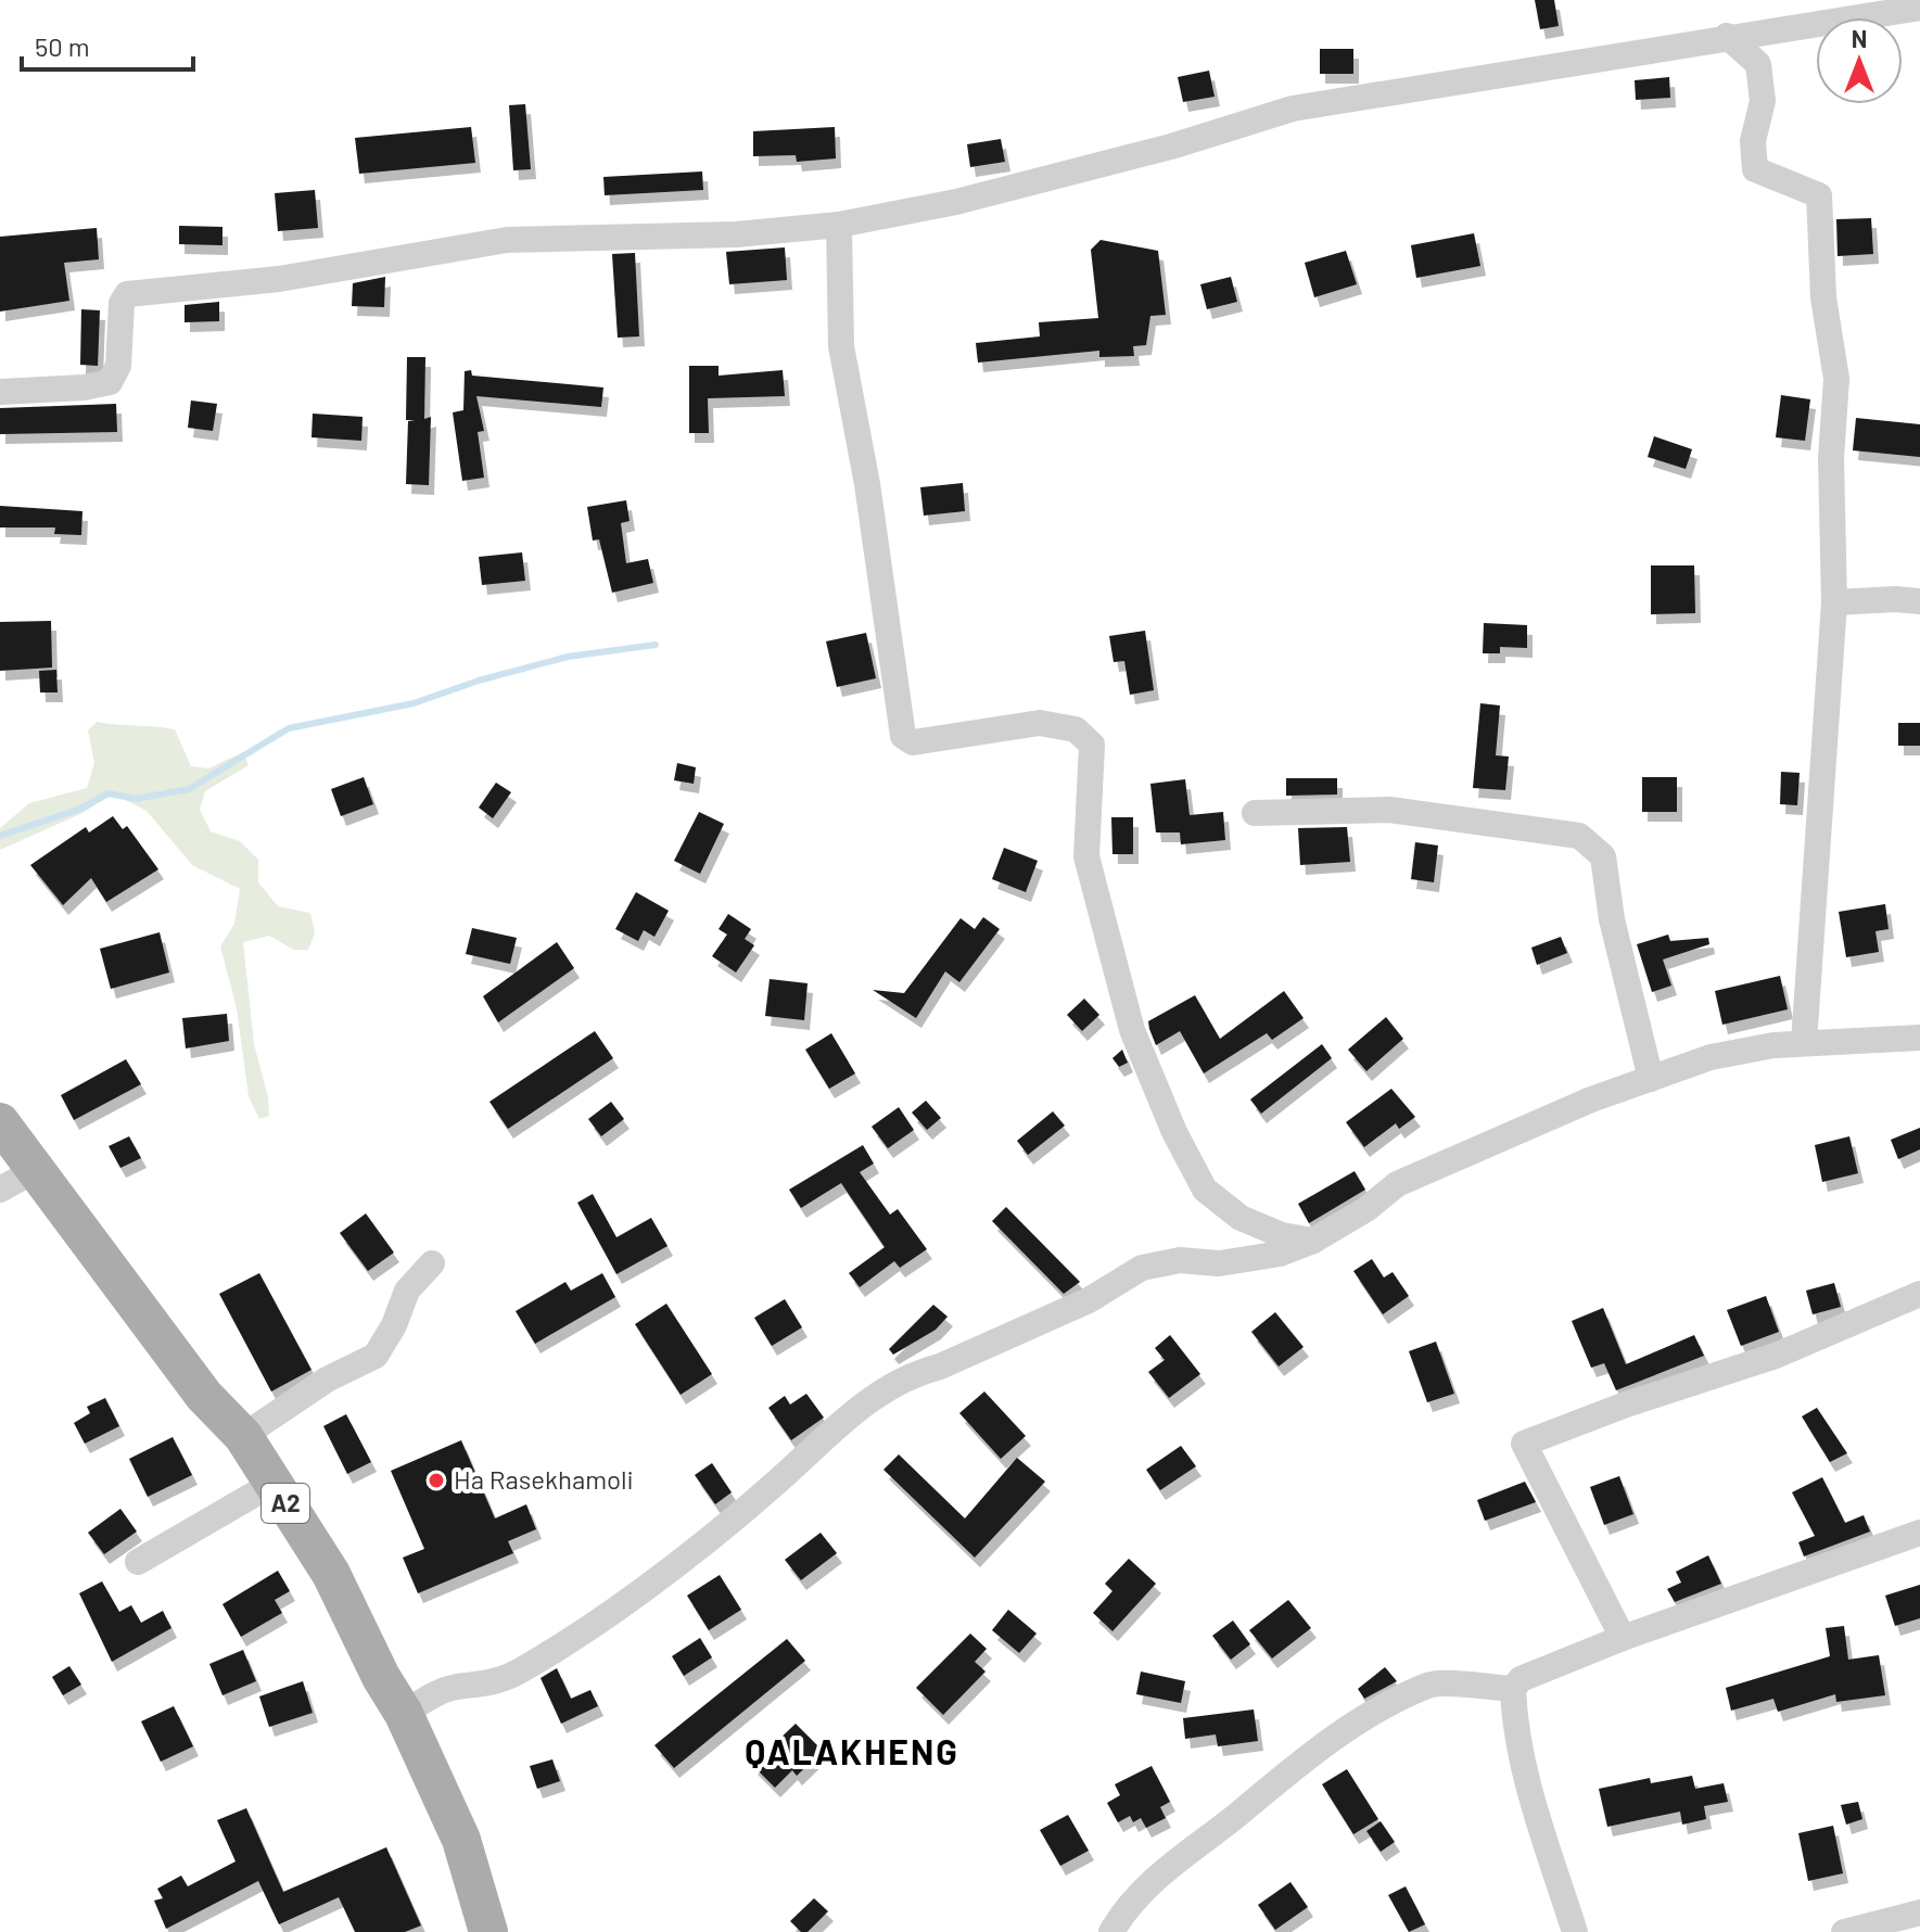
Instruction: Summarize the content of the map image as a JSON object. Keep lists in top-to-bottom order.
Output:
{
  "streets": {
    "main road": ["A2"]
  },
  "districts": ["QALAKHENG"],
  "places": ["Ha Rasekhamoli"],
  "scale_bar": "50 m",
  "north": "top"
}
